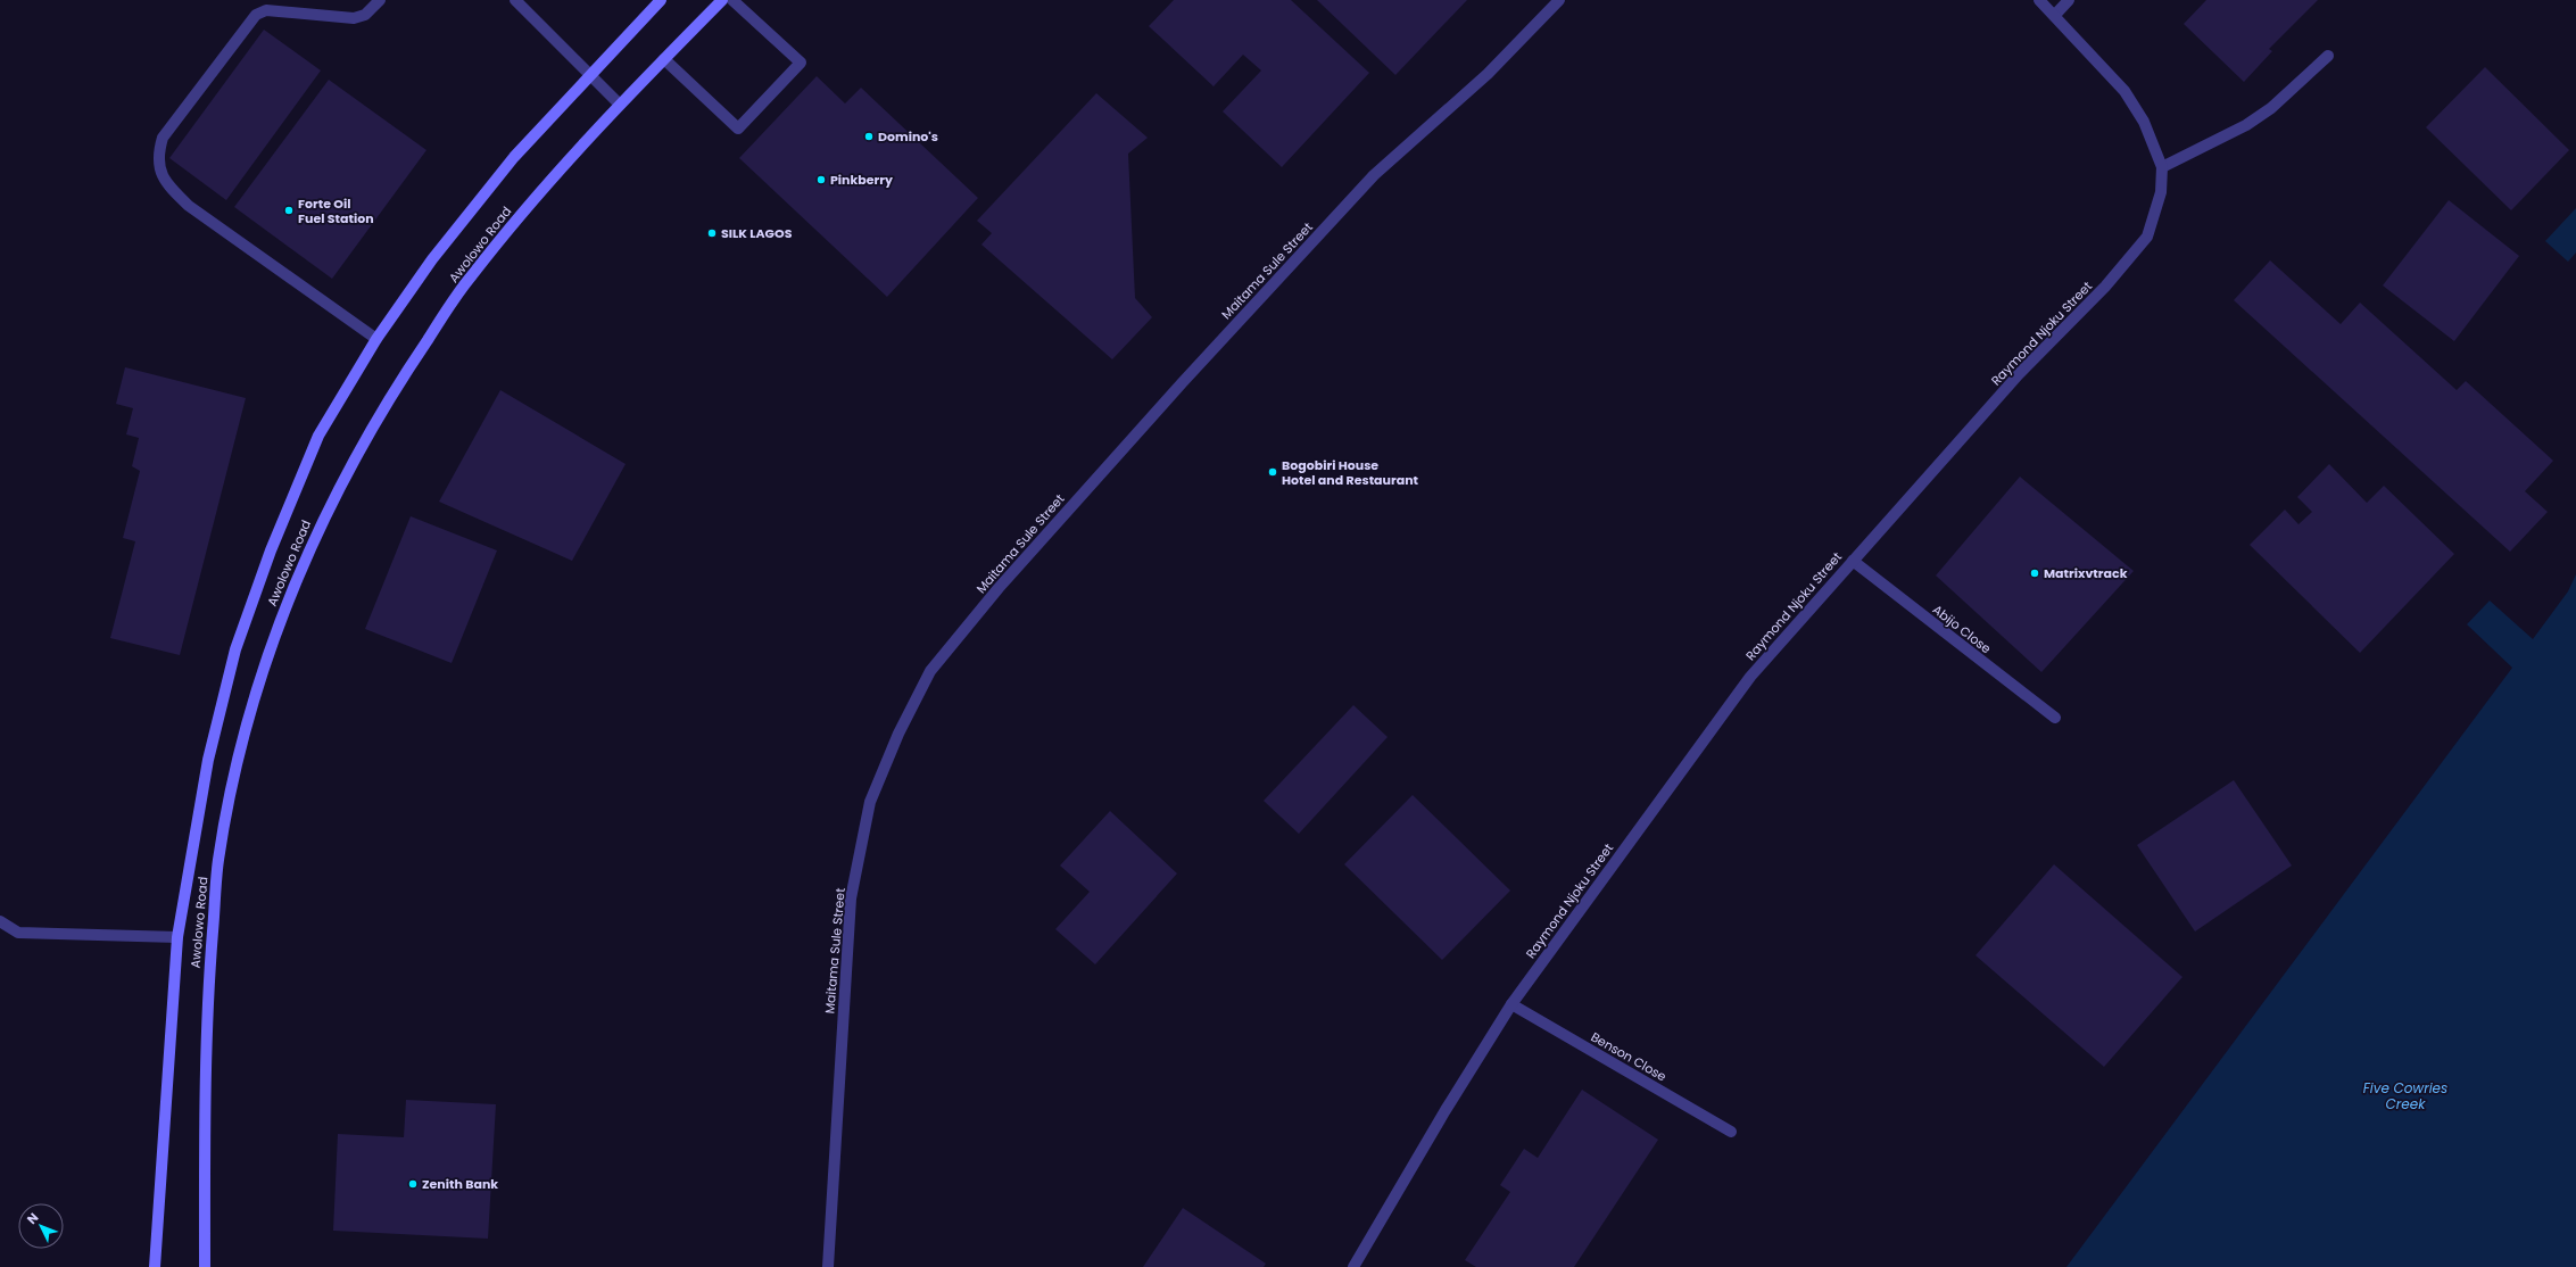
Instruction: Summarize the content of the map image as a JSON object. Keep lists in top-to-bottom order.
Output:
{
  "streets": {
    "main road": ["Awolowo Road"],
    "street": [
      "Maitama Sule Street",
      "Raymond Njoku Street",
      "Abijo Close",
      "Benson Close"
    ]
  },
  "crossings": [
    ["Raymond Njoku Street", "Abijo Close"],
    ["Raymond Njoku Street", "Benson Close"]
  ],
  "water": ["Five Cowries Creek"],
  "places": [
    "Domino's",
    "Pinkberry",
    "Forte Oil Fuel Station",
    "SILK LAGOS",
    "Bogobiri House Hotel and Restaurant",
    "Matrixvtrack",
    "Zenith Bank"
  ],
  "north": "top left"
}
